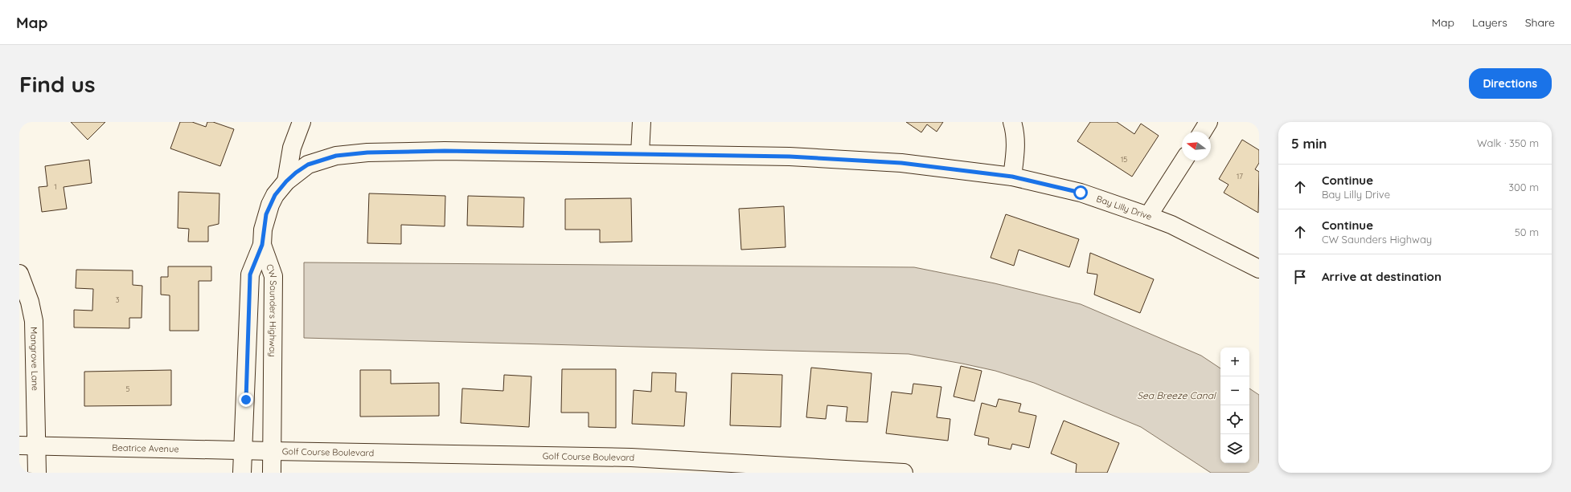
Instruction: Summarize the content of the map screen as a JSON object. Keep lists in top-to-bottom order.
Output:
{
  "streets": {
    "main road": [
      "Bay Lilly Drive",
      "CW Saunders Highway",
      "Mangrove Lane",
      "Beatrice Avenue",
      "Golf Course Boulevard"
    ]
  },
  "crossings": [
    ["Bay Lilly Drive", "CW Saunders Highway"],
    ["CW Saunders Highway", "Beatrice Avenue"],
    ["CW Saunders Highway", "Golf Course Boulevard"],
    ["Mangrove Lane", "Beatrice Avenue"],
    ["Beatrice Avenue", "Golf Course Boulevard"]
  ],
  "water": ["Sea Breeze Canal"],
  "house_numbers": [
    "15",
    "17",
    "1",
    "3",
    "5"
  ],
  "north": "left",
  "page": {
    "header": "Map",
    "nav": ["Map", "Layers", "Share"],
    "buttons": "Directions",
    "title": "Find us",
    "heading": ["5 min", "Walk · 350 m"],
    "list": [
      ["Continue", "Bay Lilly Drive", "300 m"],
      ["Continue", "CW Saunders Highway", "50 m"],
      "Arrive at destination"
    ],
    "map_buttons": ["+", "−"]
  }
}
